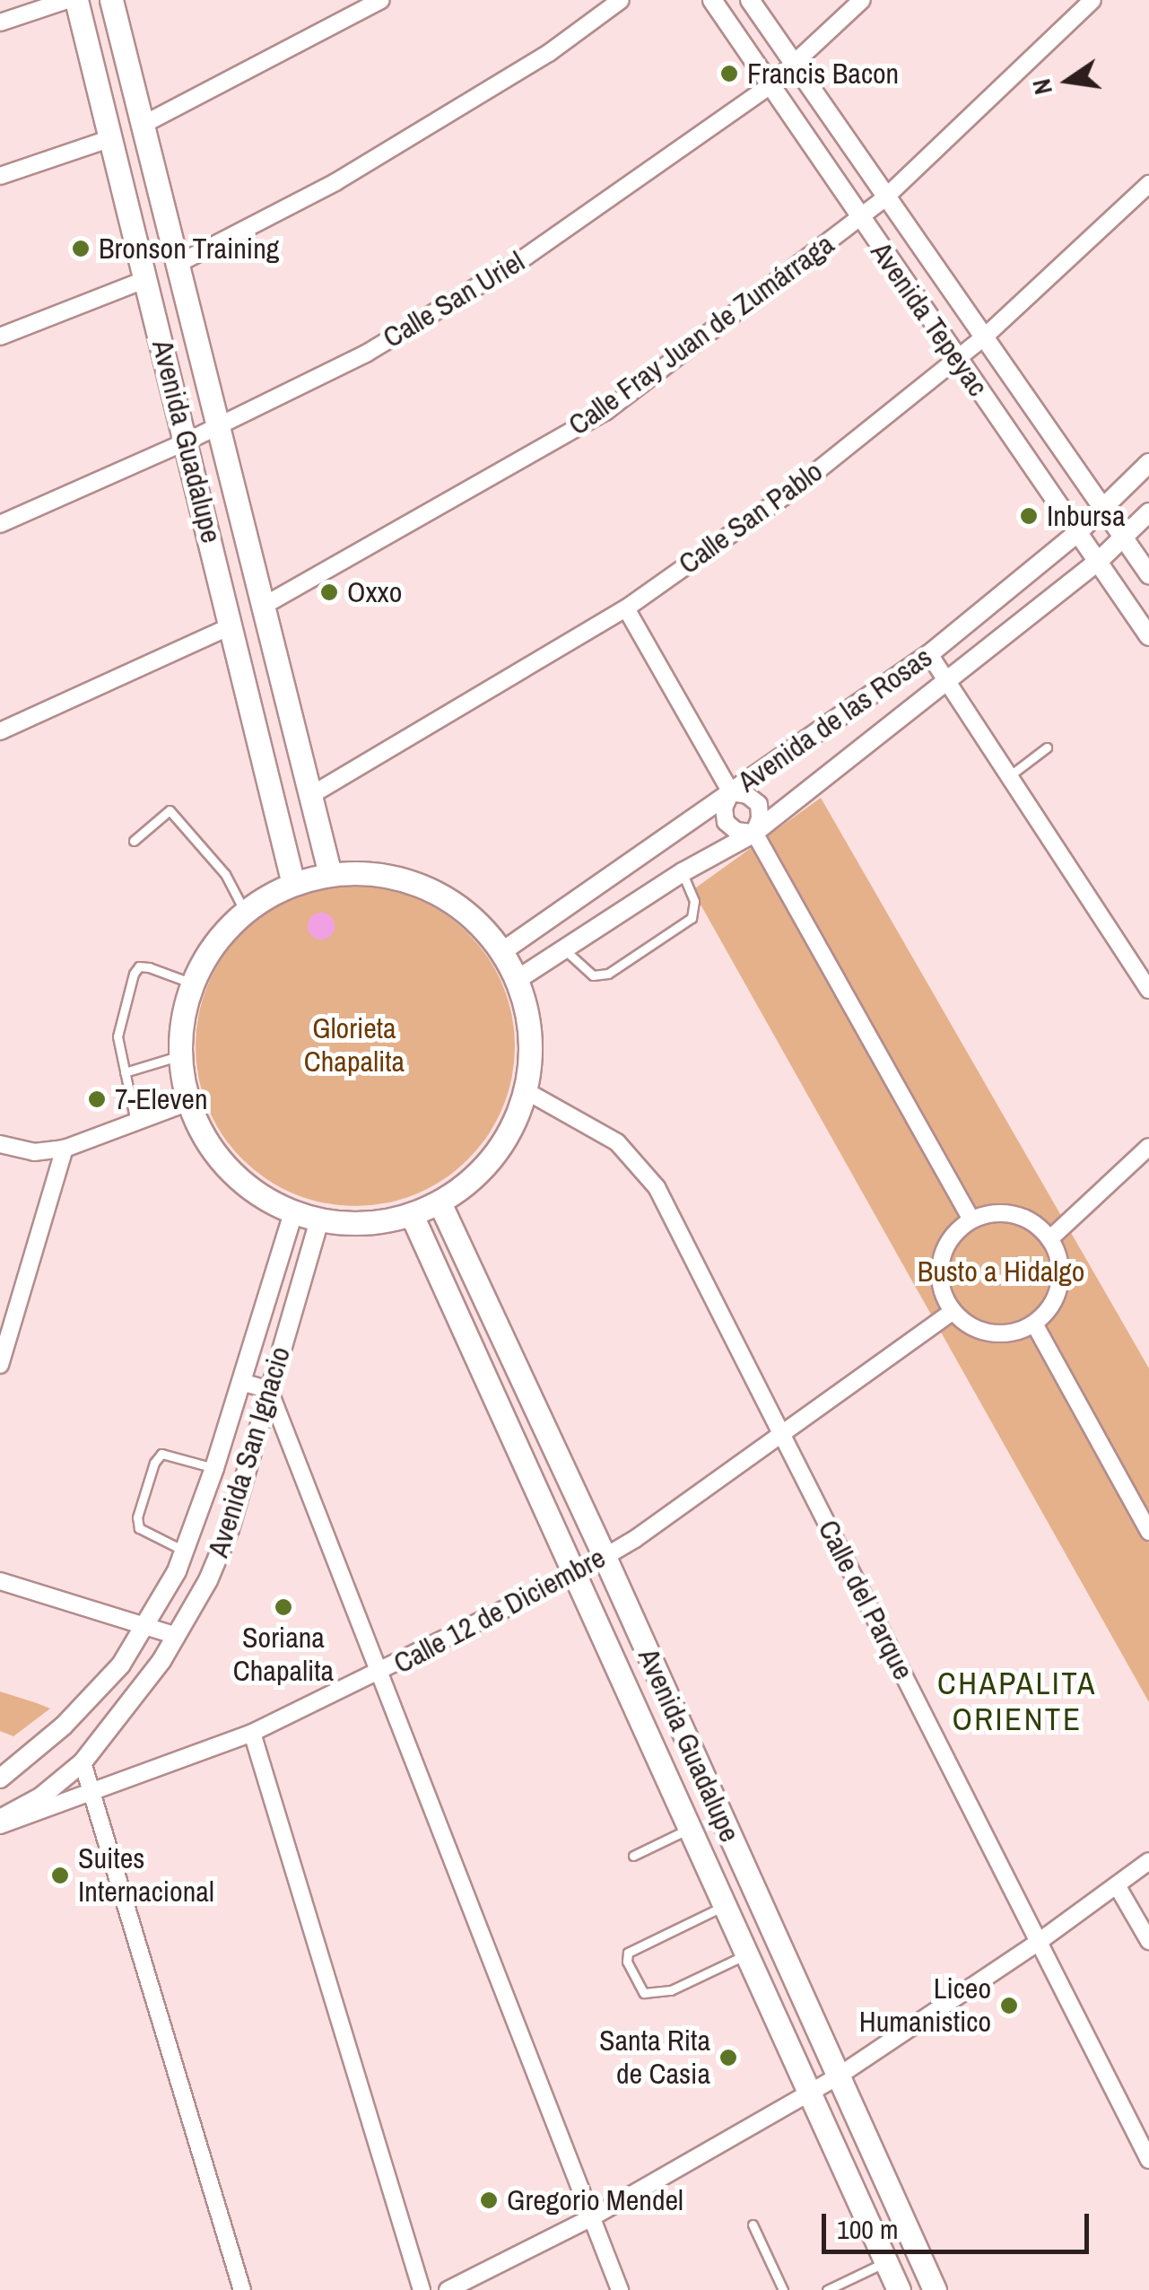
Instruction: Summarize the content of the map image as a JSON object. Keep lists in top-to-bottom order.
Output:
{
  "streets": {
    "main road": ["Avenida Guadalupe"],
    "street": [
      "Calle San Uriel",
      "Avenida Tepeyac",
      "Calle Fray Juan de Zumárraga",
      "Calle San Pablo",
      "Avenida de las Rosas",
      "Avenida San Ignacio",
      "Calle del Parque",
      "Calle 12 de Diciembre"
    ]
  },
  "crossings": [
    ["Calle San Uriel", "Avenida Tepeyac"],
    ["Calle San Uriel", "Avenida Guadalupe"],
    ["Avenida Tepeyac", "Calle Fray Juan de Zumárraga"],
    ["Avenida Tepeyac", "Calle San Pablo"],
    ["Avenida Tepeyac", "Avenida de las Rosas"],
    ["Calle Fray Juan de Zumárraga", "Avenida Guadalupe"],
    ["Avenida Guadalupe", "Calle San Pablo"],
    ["Avenida Guadalupe", "Calle 12 de Diciembre"],
    ["Calle del Parque", "Calle 12 de Diciembre"]
  ],
  "districts": ["CHAPALITA ORIENTE"],
  "parks": ["Glorieta Chapalita", "Busto a Hidalgo"],
  "places": [
    "Francis Bacon",
    "Bronson Training",
    "Inbursa",
    "Oxxo",
    "7-Eleven",
    "Soriana Chapalita",
    "Suites Internacional",
    "Liceo Humanistico",
    "Santa Rita de Casia",
    "Gregorio Mendel"
  ],
  "scale_bar": "100 m",
  "north": "left"
}
